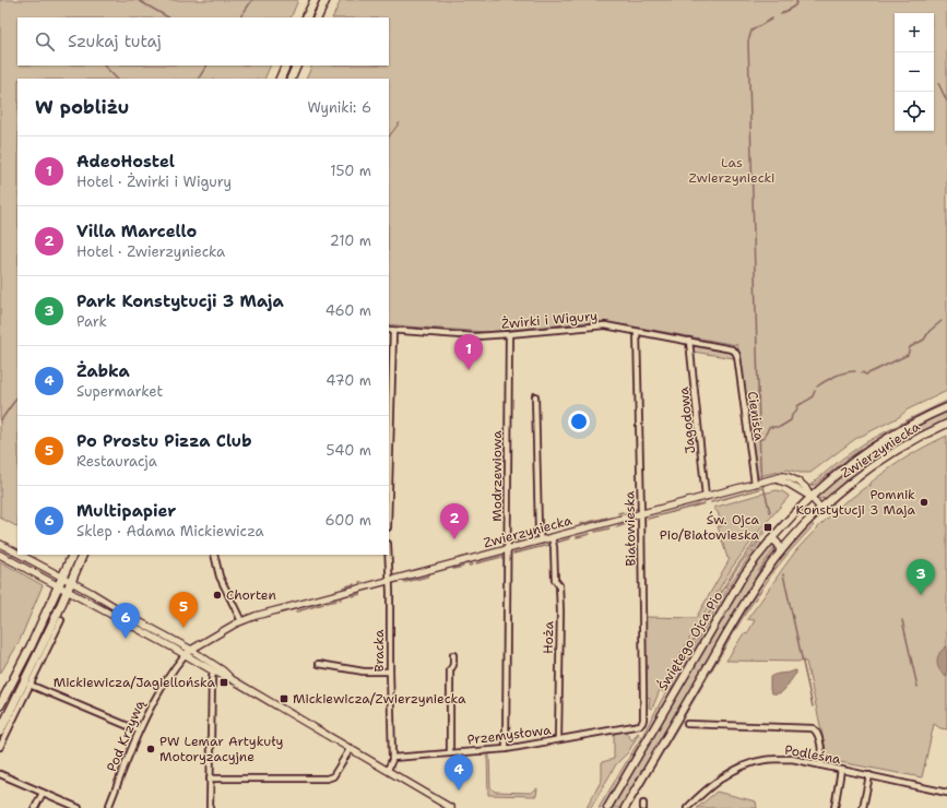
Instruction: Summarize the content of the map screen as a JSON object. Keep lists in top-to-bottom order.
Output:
{
  "streets": {
    "main road": ["Zwierzyniecka", "Świętego Ojca Pio"],
    "street": [
      "Żwirki i Wigury",
      "Cienista",
      "Jagodowa",
      "Modrzewiowa",
      "Białowieska",
      "Hoża",
      "Bracka",
      "Przemysłowa",
      "Pod Krzywą",
      "Podleśna"
    ]
  },
  "crossings": [
    ["Żwirki i Wigury", "Cienista"],
    ["Żwirki i Wigury", "Jagodowa"],
    ["Żwirki i Wigury", "Modrzewiowa"],
    ["Żwirki i Wigury", "Białowieska"],
    ["Cienista", "Zwierzyniecka"],
    ["Jagodowa", "Zwierzyniecka"],
    ["Zwierzyniecka", "Modrzewiowa"],
    ["Zwierzyniecka", "Białowieska"],
    ["Zwierzyniecka", "Hoża"],
    ["Zwierzyniecka", "Świętego Ojca Pio"],
    ["Zwierzyniecka", "Bracka"],
    ["Zwierzyniecka", "Pod Krzywą"],
    ["Modrzewiowa", "Przemysłowa"],
    ["Białowieska", "Przemysłowa"],
    ["Hoża", "Przemysłowa"],
    ["Bracka", "Przemysłowa"]
  ],
  "parks": ["Las Zwierzyniecki"],
  "places": {
    "other": ["Pomnik Konstytucji 3 Maja", "Chorten", "PW Lemar Artykuły Motoryzacyjne"],
    "transit": ["Św. Ojca Pio/Białowieska", "Mickiewicza/Jagiellońska", "Mickiewicza/Zwierzyniecka"]
  },
  "page": {
    "map_buttons": ["+", "−"],
    "search": "Szukaj tutaj",
    "heading": ["W pobliżu", "Wyniki: 6"],
    "list": [
      {
        "mark": "1",
        "name": "AdeoHostel",
        "note": "Hotel · Żwirki i Wigury",
        "value": "150 m"
      },
      {
        "mark": "2",
        "name": "Villa Marcello",
        "note": "Hotel · Zwierzyniecka",
        "value": "210 m"
      },
      {
        "mark": "3",
        "name": "Park Konstytucji 3 Maja",
        "note": "Park",
        "value": "460 m"
      },
      {
        "mark": "4",
        "name": "Żabka",
        "note": "Supermarket",
        "value": "470 m"
      },
      {
        "mark": "5",
        "name": "Po Prostu Pizza Club",
        "note": "Restauracja",
        "value": "540 m"
      },
      {
        "mark": "6",
        "name": "Multipapier",
        "note": "Sklep · Adama Mickiewicza",
        "value": "600 m"
      }
    ],
    "pins": [
      "1",
      "2",
      "3",
      "5",
      "6",
      "4"
    ]
  }
}
